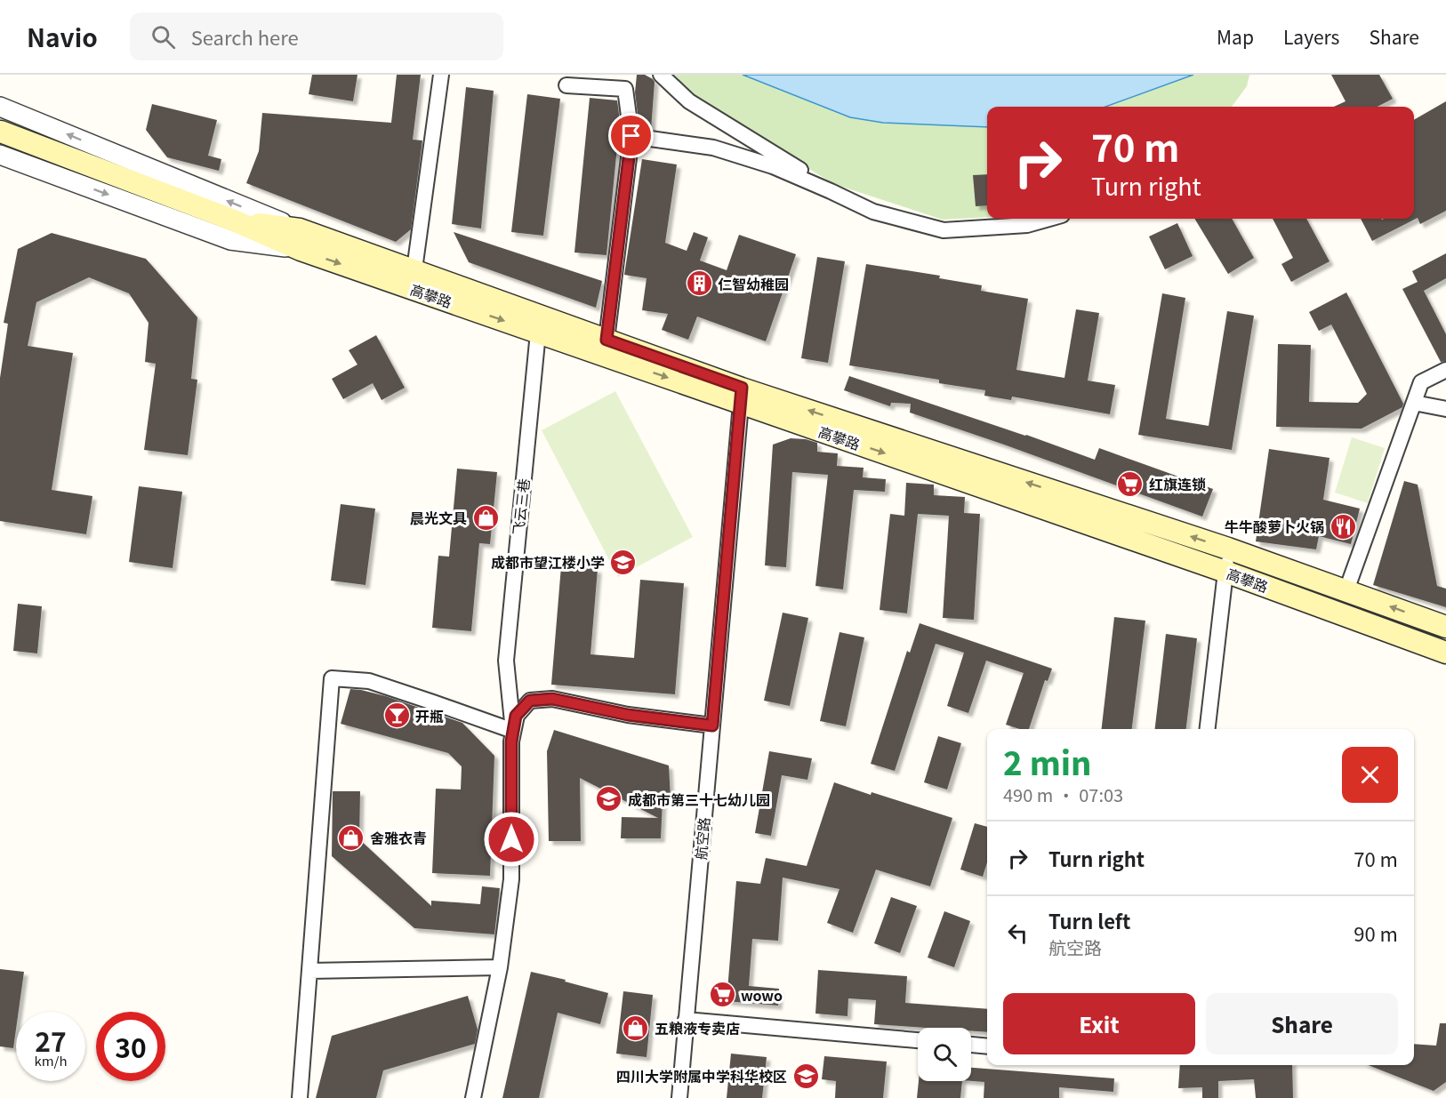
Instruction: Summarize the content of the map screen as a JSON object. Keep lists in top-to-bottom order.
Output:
{
  "streets": {
    "main road": ["高攀路"],
    "street": ["飞云三巷", "航空路"]
  },
  "crossings": [
    ["高攀路", "飞云三巷"],
    ["高攀路", "航空路"]
  ],
  "places": {
    "building": ["仁智幼稚园"],
    "supermarket": ["红旗连锁", "wowo"],
    "shop": ["晨光文具", "舍雅衣青", "五粮液专卖店"],
    "restaurant": ["牛牛酸萝卜火锅"],
    "school or university": ["成都市望江楼小学", "成都市第三十七幼儿园", "四川大学附属中学科华校区"],
    "bar": ["开瓶"]
  },
  "page": {
    "header": "Navio",
    "search": "Search here",
    "nav": ["Map", "Layers", "Share"],
    "turn": ["70 m", "Turn right"],
    "heading": ["2 min", "490 m · 07:03"],
    "list": [
      {
        "name": "Turn right",
        "value": "70 m"
      },
      {
        "name": "Turn left",
        "note": "航空路",
        "value": "90 m"
      }
    ],
    "buttons": ["Exit", "Share"],
    "speed": "27 km/h",
    "limit": "30"
  }
}
